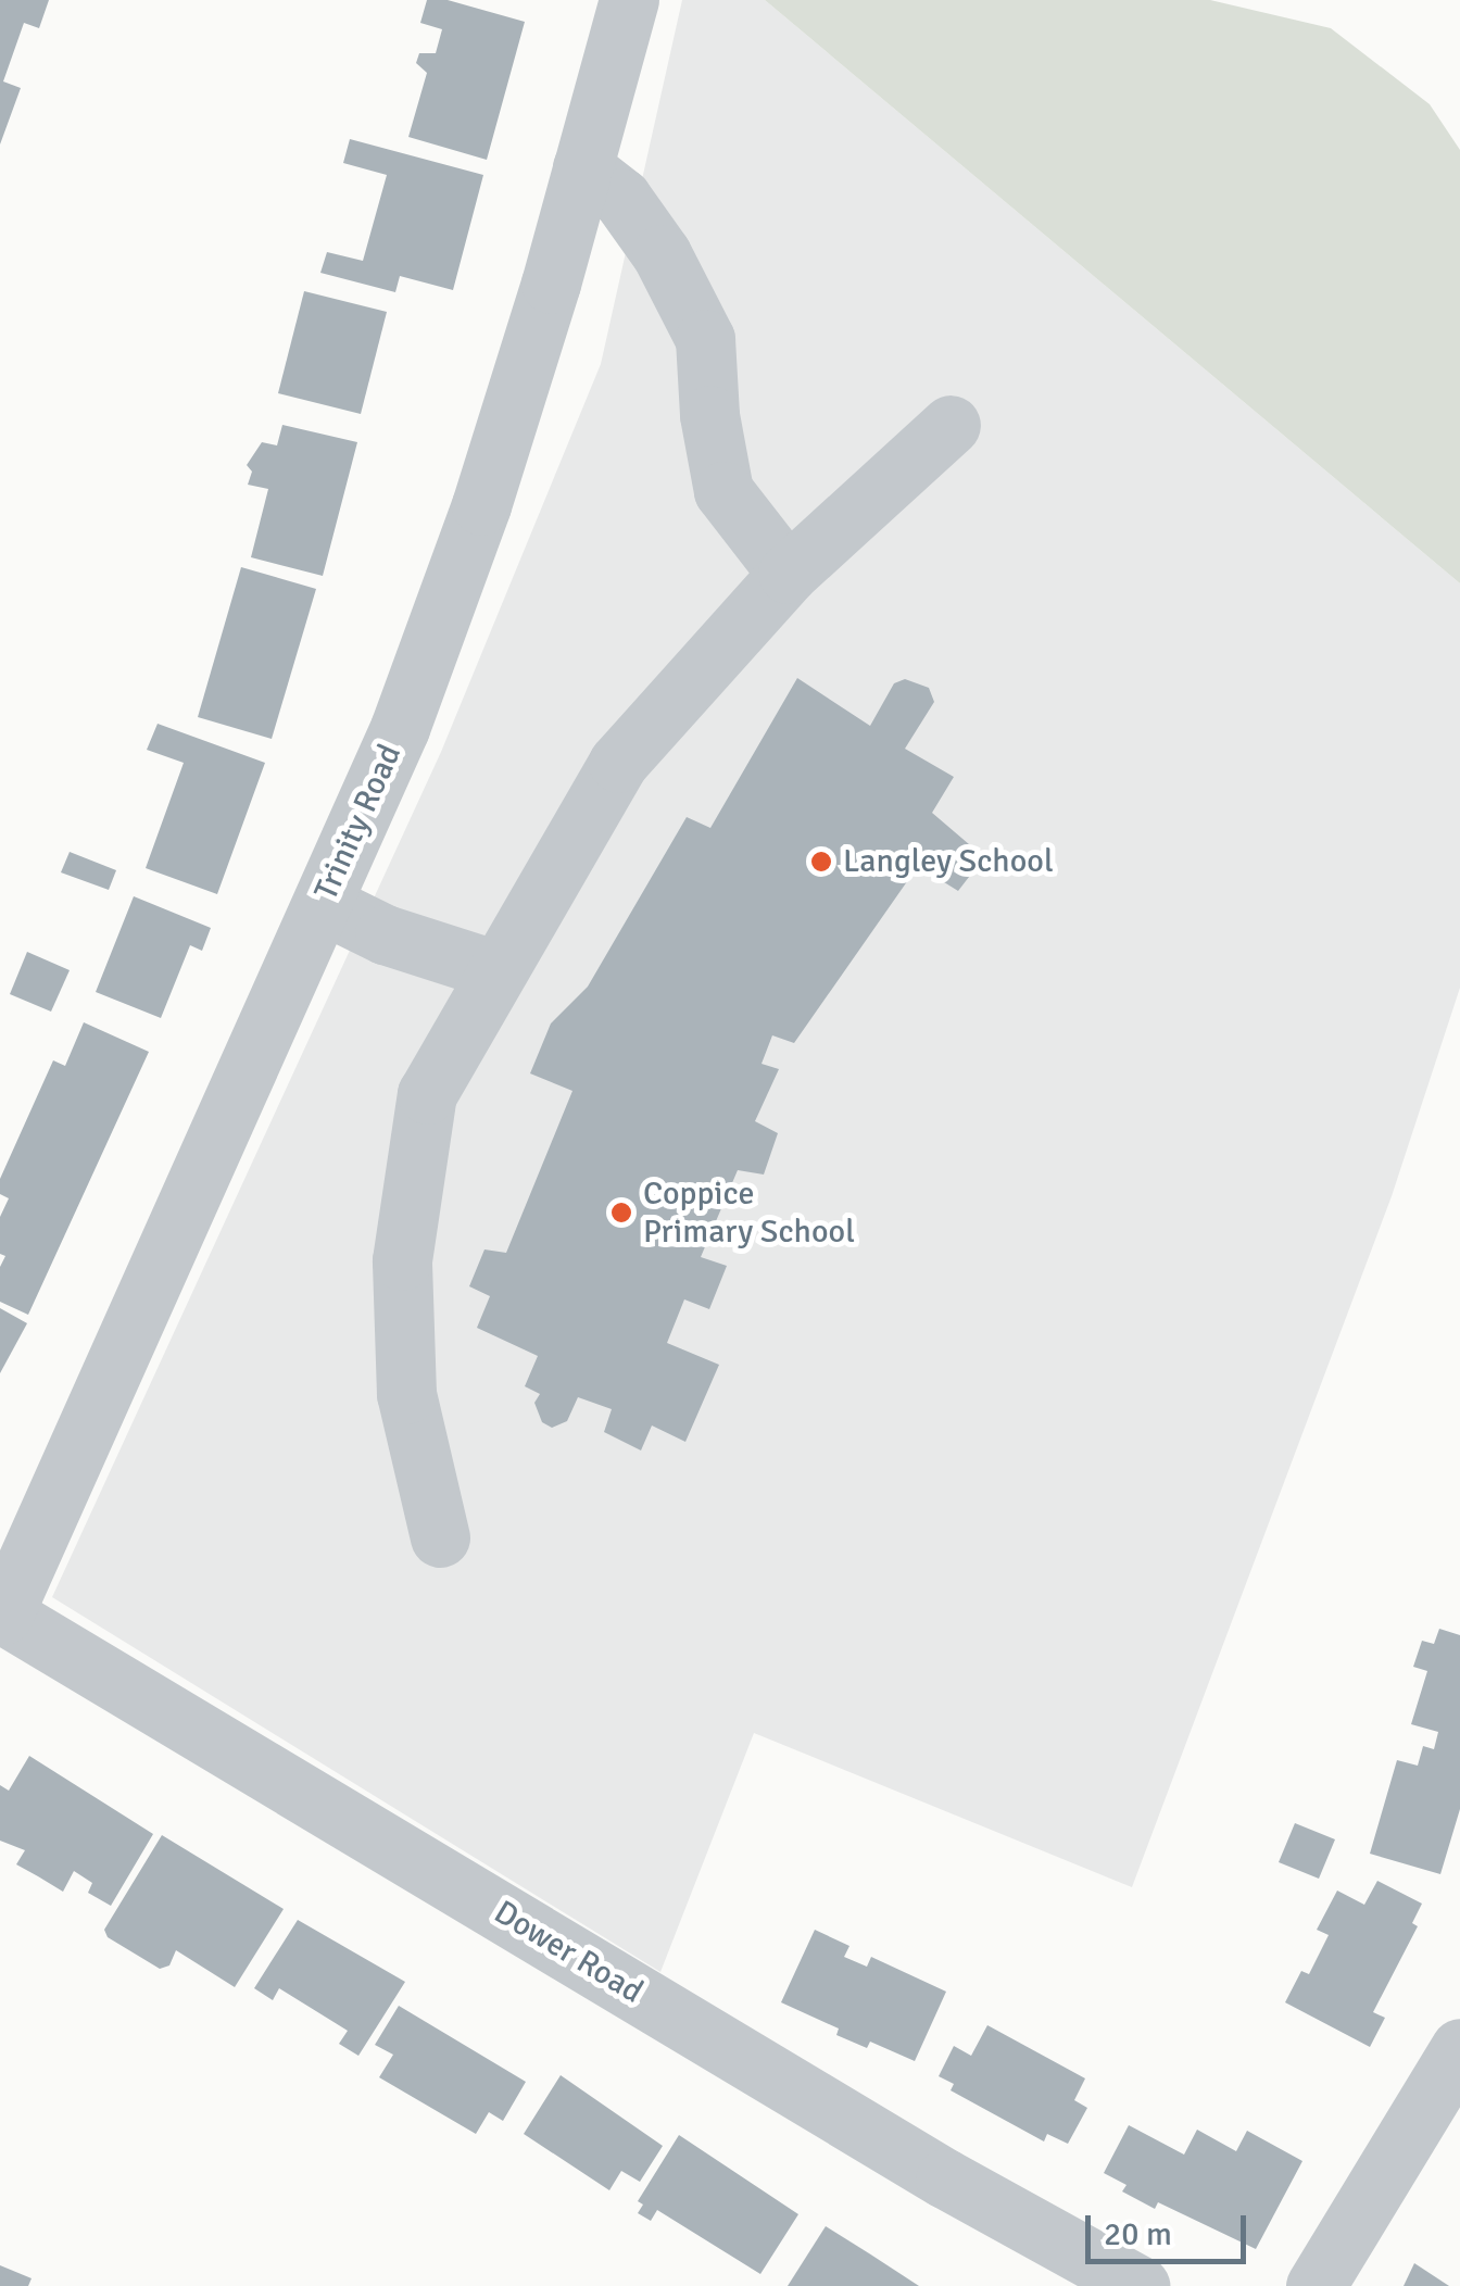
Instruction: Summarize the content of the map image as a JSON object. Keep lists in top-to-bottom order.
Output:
{
  "streets": {
    "street": ["Trinity Road", "Dower Road"]
  },
  "crossings": [
    ["Trinity Road", "Dower Road"]
  ],
  "places": ["Langley School", "Coppice Primary School"],
  "scale_bar": "20 m"
}
